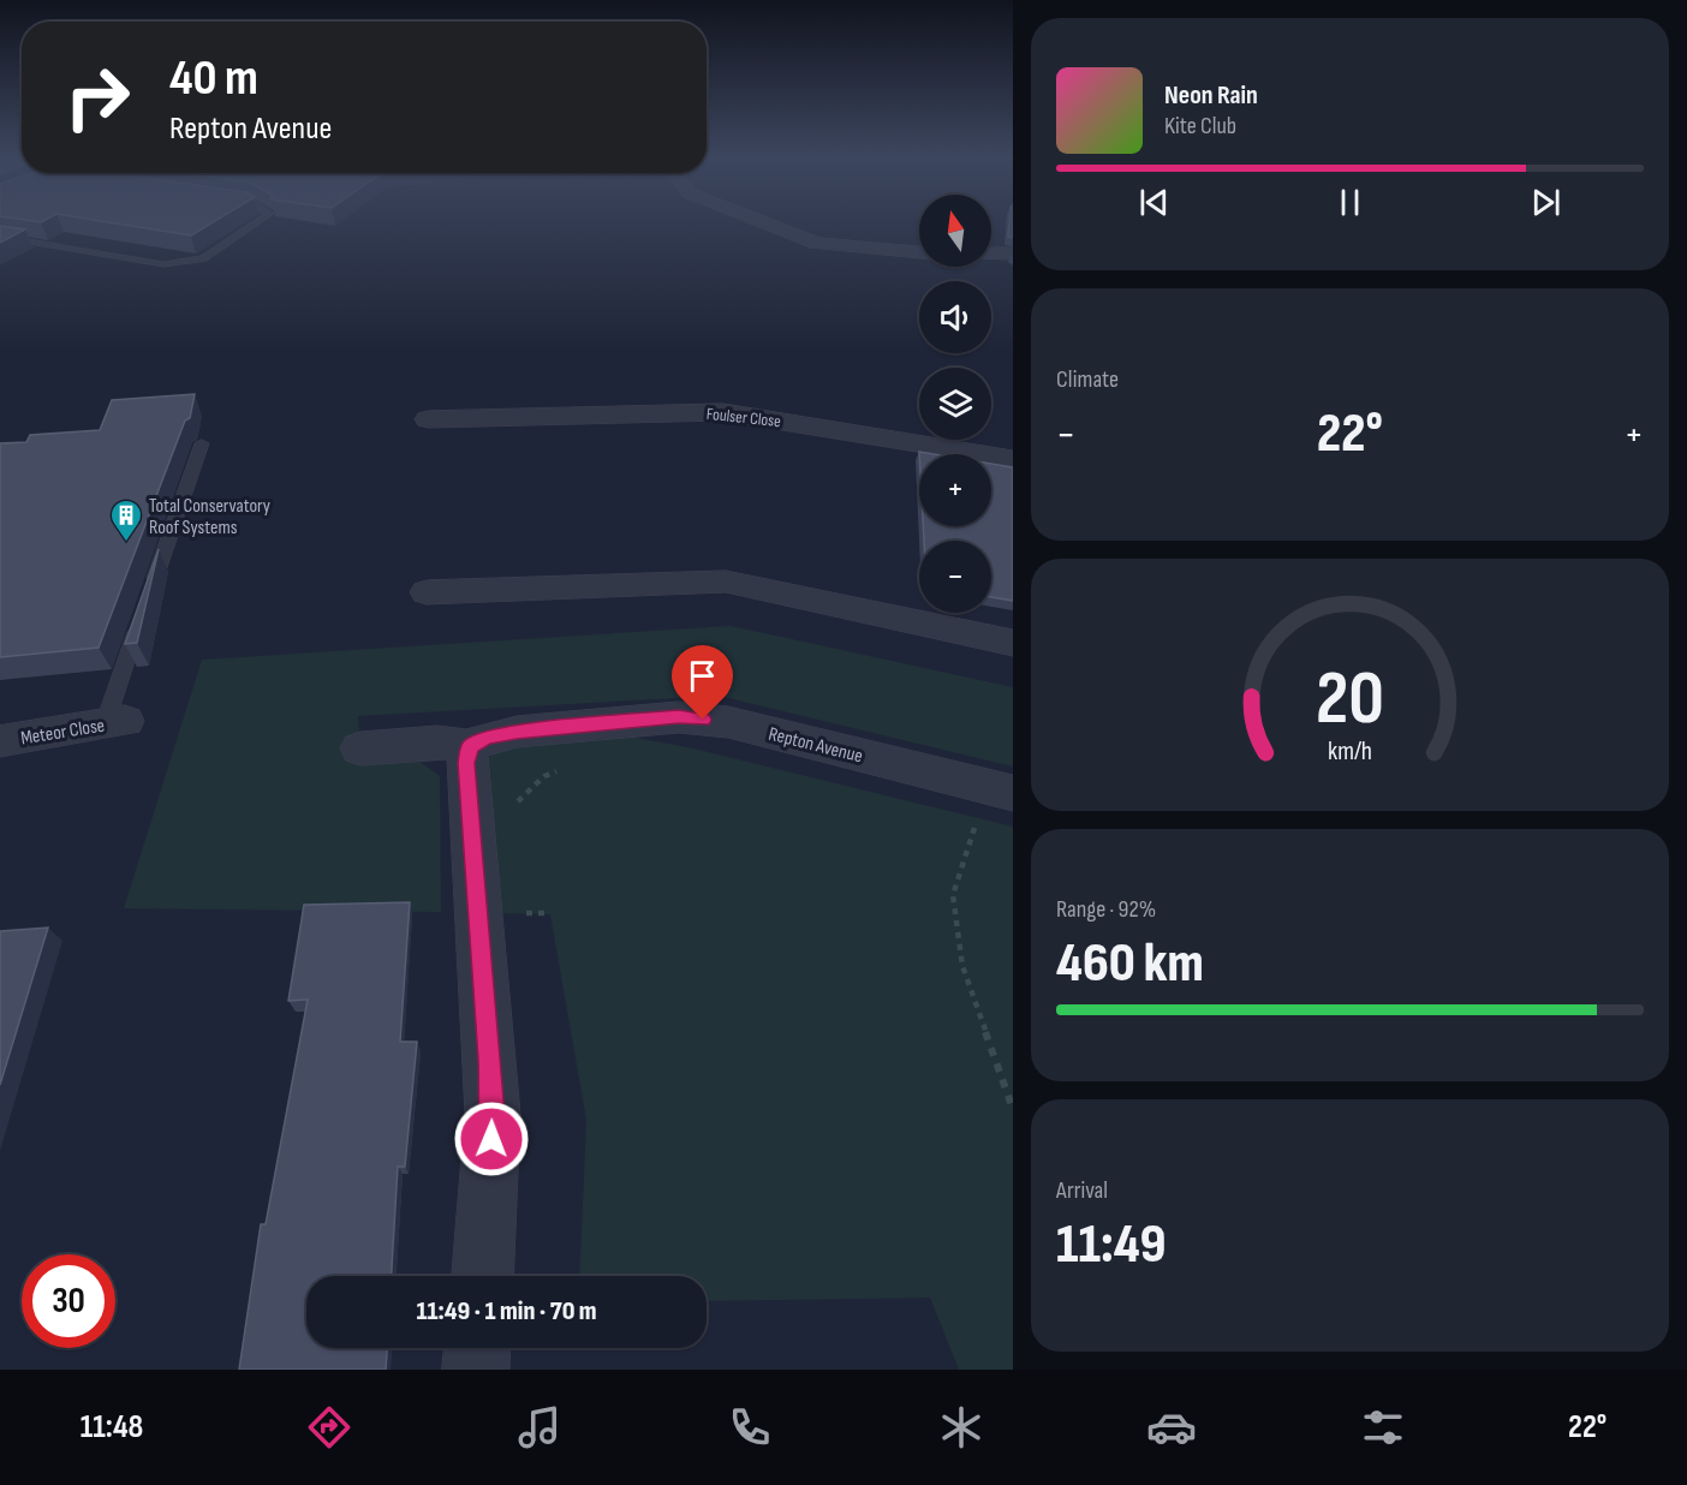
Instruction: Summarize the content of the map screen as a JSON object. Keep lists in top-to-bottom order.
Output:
{
  "streets": {
    "street": ["Foulser Close", "Meteor Close", "Repton Avenue"]
  },
  "places": {
    "building": ["Total Conservatory Roof Systems"]
  },
  "north": "top",
  "page": {
    "turn": ["40 m", "Repton Avenue"],
    "song": ["Neon Rain", "Kite Club"],
    "map_buttons": ["+", "−"],
    "tile": [
      "Climate",
      ["Range · 92%", "460 km"],
      ["Arrival", "11:49"]
    ],
    "heat": ["−", "22°", "+"],
    "limit": "30",
    "trip": "11:49 · 1 min · 70 m",
    "tabs": ["11:48", "22°"],
    "gauge": ["20", "km/h"]
  }
}
